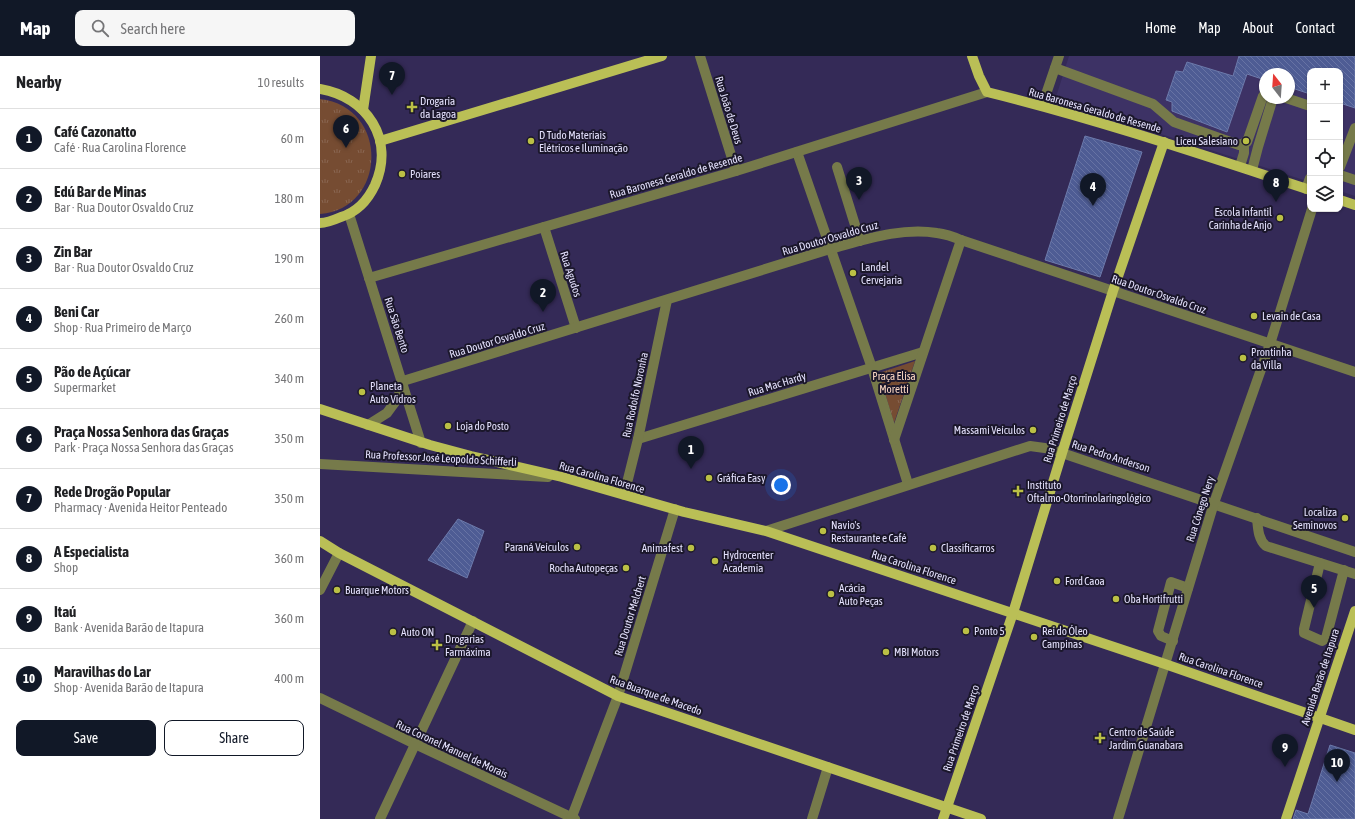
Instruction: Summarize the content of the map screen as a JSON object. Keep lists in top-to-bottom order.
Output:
{
  "streets": {
    "main road": [
      "Rua Baronesa Geraldo de Resende",
      "Rua Primeiro de Março",
      "Rua Carolina Florence",
      "Avenida Barão de Itapura",
      "Rua Buarque de Macedo"
    ],
    "street": [
      "Rua João de Deus",
      "Rua Doutor Osvaldo Cruz",
      "Rua Agudos",
      "Rua São Bento",
      "Rua Mac Hardy",
      "Rua Rodolfo Noronha",
      "Rua Pedro Anderson",
      "Rua Professor José Leopoldo Schifferli",
      "Rua Cônego Nery",
      "Rua Doutor Melchert",
      "Rua Coronel Manuel de Morais"
    ]
  },
  "crossings": [
    ["Rua João de Deus", "Rua Baronesa Geraldo de Resende"],
    ["Rua Baronesa Geraldo de Resende", "Rua Agudos"],
    ["Rua Baronesa Geraldo de Resende", "Rua São Bento"],
    ["Rua Baronesa Geraldo de Resende", "Rua Primeiro de Março"],
    ["Rua Doutor Osvaldo Cruz", "Rua Agudos"],
    ["Rua Doutor Osvaldo Cruz", "Rua São Bento"],
    ["Rua Doutor Osvaldo Cruz", "Rua Rodolfo Noronha"],
    ["Rua Doutor Osvaldo Cruz", "Rua Primeiro de Março"],
    ["Rua Doutor Osvaldo Cruz", "Rua Cônego Nery"],
    ["Rua São Bento", "Rua Carolina Florence"],
    ["Rua Mac Hardy", "Rua Rodolfo Noronha"],
    ["Rua Rodolfo Noronha", "Rua Carolina Florence"],
    ["Rua Primeiro de Março", "Rua Pedro Anderson"],
    ["Rua Primeiro de Março", "Rua Carolina Florence"],
    ["Rua Primeiro de Março", "Rua Buarque de Macedo"],
    ["Rua Pedro Anderson", "Rua Carolina Florence"],
    ["Rua Pedro Anderson", "Rua Cônego Nery"],
    ["Rua Professor José Leopoldo Schifferli", "Rua Carolina Florence"],
    ["Rua Carolina Florence", "Rua Cônego Nery"],
    ["Rua Carolina Florence", "Rua Doutor Melchert"],
    ["Rua Carolina Florence", "Avenida Barão de Itapura"],
    ["Rua Doutor Melchert", "Rua Buarque de Macedo"],
    ["Rua Doutor Melchert", "Rua Coronel Manuel de Morais"]
  ],
  "parks": ["Praça Elisa Moretti"],
  "places": {
    "health": [
      "Drogaria da Lagoa",
      "Instituto Oftalmo-Otorrinolaringológico",
      "Drogarias Farmáxima",
      "Centro de Saúde Jardim Guanabara"
    ],
    "other": [
      "D Tudo Materiais Elétricos e Iluminação",
      "Liceu Salesiano",
      "Poiares",
      "Escola Infantil Carinha de Anjo",
      "Landel Cervejaria",
      "Levain de Casa",
      "Prontinha da Villa",
      "Planeta Auto Vidros",
      "Loja do Posto",
      "Massami Veículos",
      "Gráfica Easy",
      "Localiza Seminovos",
      "Navio's Restaurante e Café",
      "Paraná Veículos",
      "Animafest",
      "Classificarros",
      "Hydrocenter Academia",
      "Rocha Autopeças",
      "Ford Caoa",
      "Buarque Motors",
      "Acácia Auto Peças",
      "Oba Hortifrutti",
      "Ponto 5",
      "Auto ON",
      "Rei do Óleo Campinas",
      "MBI Motors"
    ]
  },
  "north": "top",
  "page": {
    "header": "Map",
    "search": "Search here",
    "nav": [
      "Home",
      "Map",
      "About",
      "Contact"
    ],
    "heading": ["Nearby", "10 results"],
    "pins": [
      "7",
      "6",
      "3",
      "8",
      "4",
      "2",
      "1",
      "5",
      "9",
      "10"
    ],
    "map_buttons": ["+", "−"],
    "list": [
      {
        "mark": "1",
        "name": "Café Cazonatto",
        "note": "Café · Rua Carolina Florence",
        "value": "60 m"
      },
      {
        "mark": "2",
        "name": "Edú Bar de Minas",
        "note": "Bar · Rua Doutor Osvaldo Cruz",
        "value": "180 m"
      },
      {
        "mark": "3",
        "name": "Zin Bar",
        "note": "Bar · Rua Doutor Osvaldo Cruz",
        "value": "190 m"
      },
      {
        "mark": "4",
        "name": "Beni Car",
        "note": "Shop · Rua Primeiro de Março",
        "value": "260 m"
      },
      {
        "mark": "5",
        "name": "Pão de Açúcar",
        "note": "Supermarket",
        "value": "340 m"
      },
      {
        "mark": "6",
        "name": "Praça Nossa Senhora das Graças",
        "note": "Park · Praça Nossa Senhora das Graças",
        "value": "350 m"
      },
      {
        "mark": "7",
        "name": "Rede Drogão Popular",
        "note": "Pharmacy · Avenida Heitor Penteado",
        "value": "350 m"
      },
      {
        "mark": "8",
        "name": "A Especialista",
        "note": "Shop",
        "value": "360 m"
      },
      {
        "mark": "9",
        "name": "Itaú",
        "note": "Bank · Avenida Barão de Itapura",
        "value": "360 m"
      },
      {
        "mark": "10",
        "name": "Maravilhas do Lar",
        "note": "Shop · Avenida Barão de Itapura",
        "value": "400 m"
      }
    ],
    "buttons": ["Save", "Share"]
  }
}
